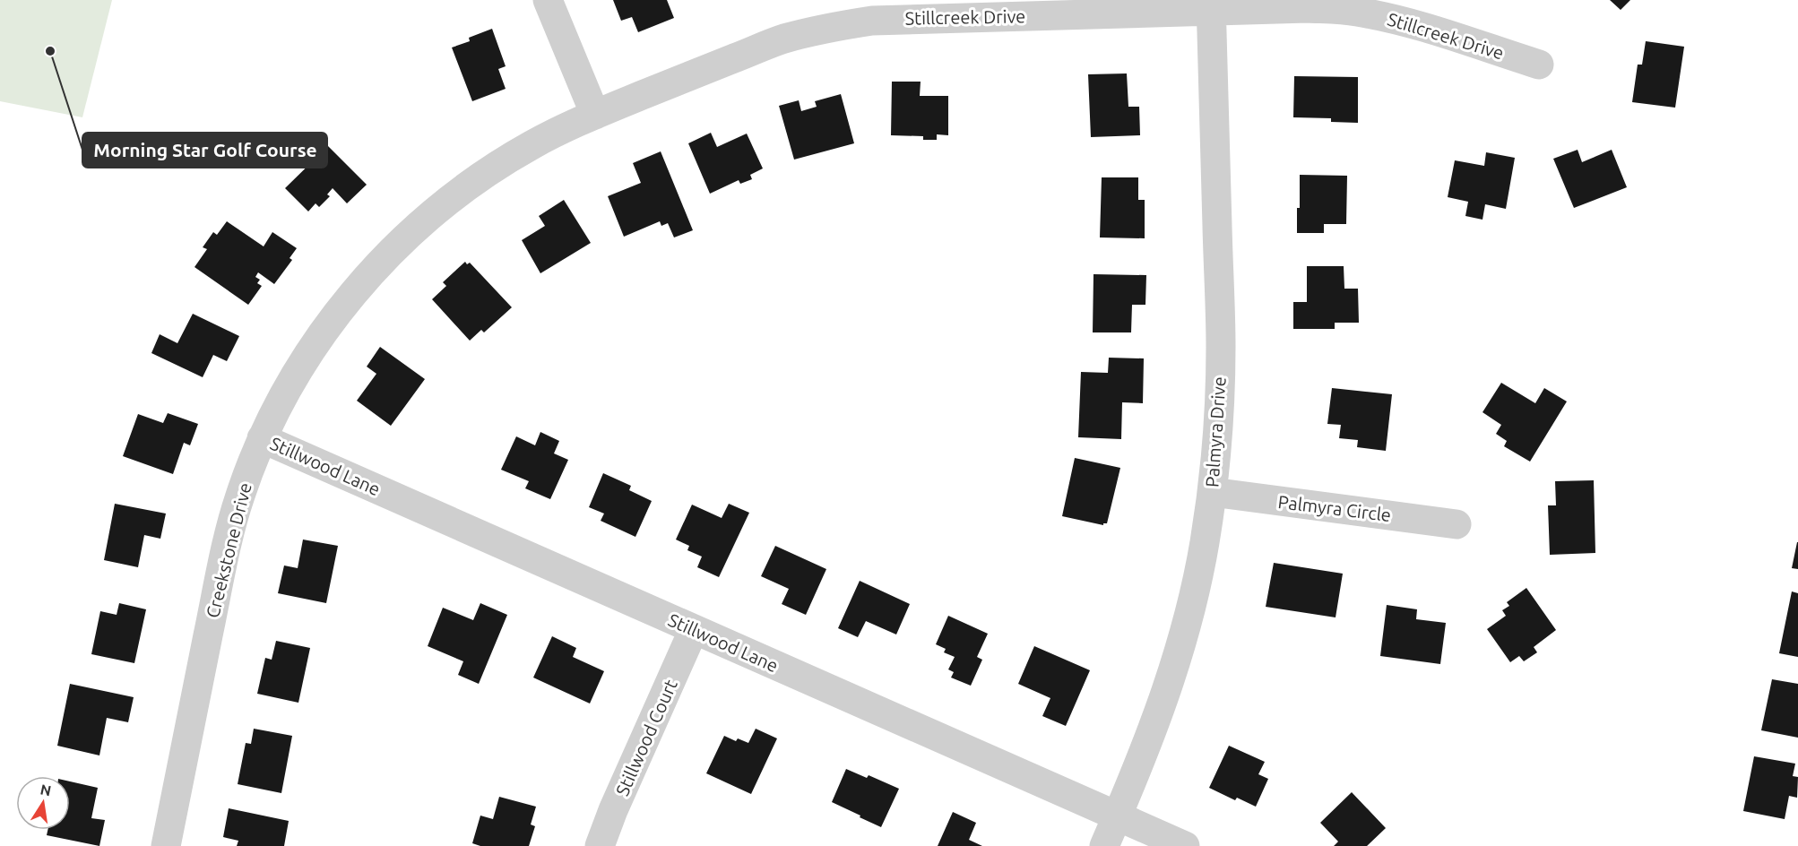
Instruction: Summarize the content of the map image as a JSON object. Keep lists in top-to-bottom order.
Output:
{
  "streets": {
    "street": [
      "Stillcreek Drive",
      "Palmyra Drive",
      "Stillwood Lane",
      "Palmyra Circle",
      "Creekstone Drive",
      "Stillwood Court"
    ]
  },
  "crossings": [
    ["Stillcreek Drive", "Palmyra Drive"],
    ["Stillcreek Drive", "Creekstone Drive"],
    ["Palmyra Drive", "Stillwood Lane"],
    ["Palmyra Drive", "Palmyra Circle"],
    ["Stillwood Lane", "Creekstone Drive"],
    ["Stillwood Lane", "Stillwood Court"]
  ],
  "places": ["Morning Star Golf Course"],
  "north": "top"
}
